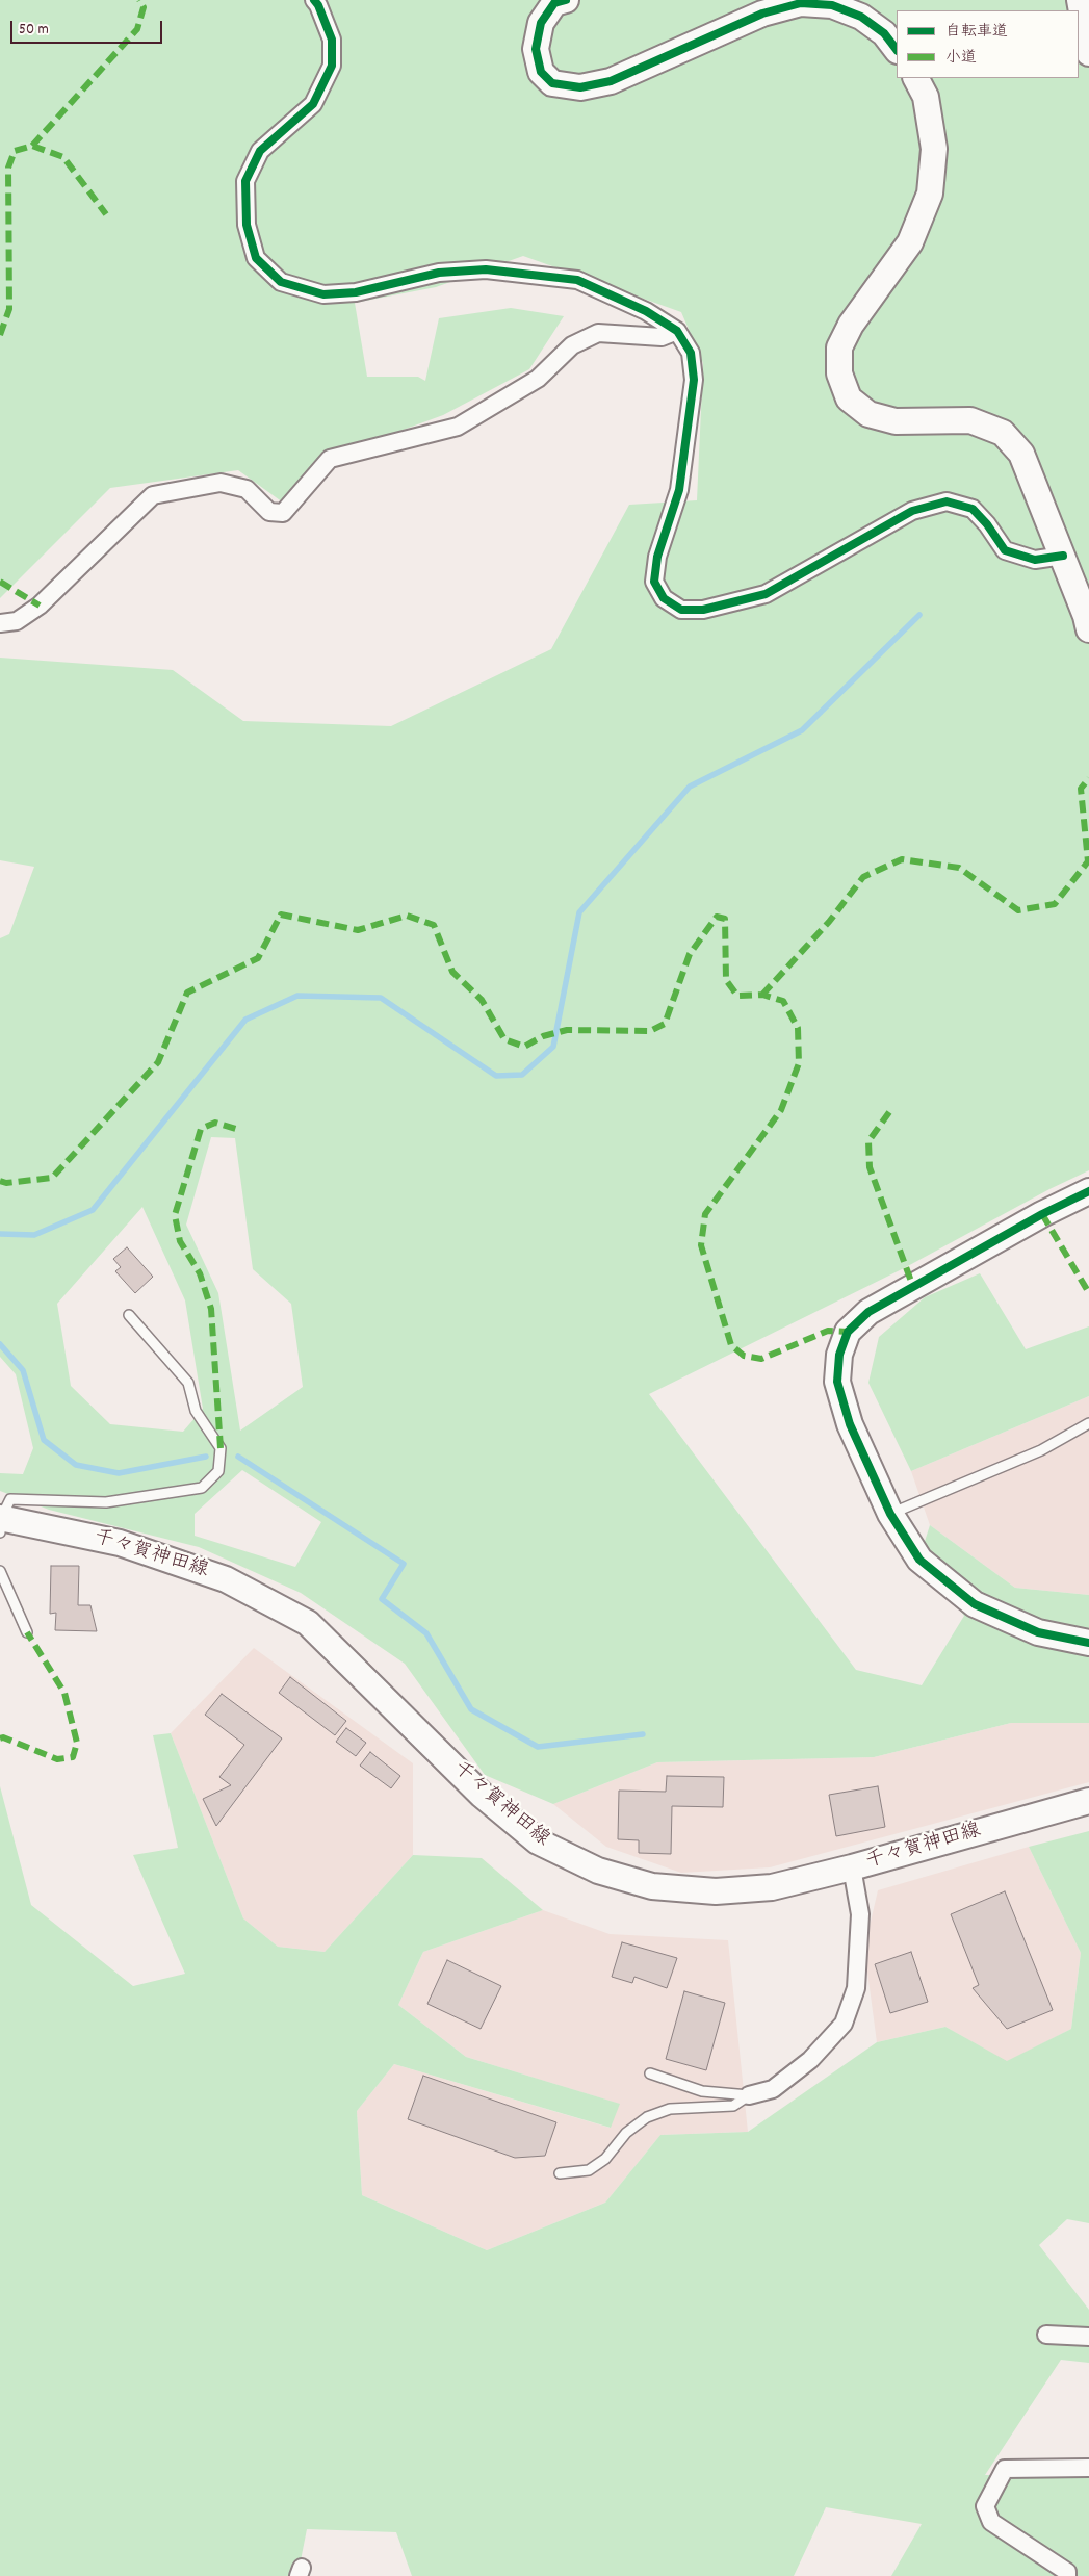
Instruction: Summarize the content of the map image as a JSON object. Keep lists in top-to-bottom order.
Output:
{
  "streets": {
    "street": ["千々賀神田線"]
  },
  "legend": ["自転車道", "小道"],
  "scale_bar": "50 m"
}
